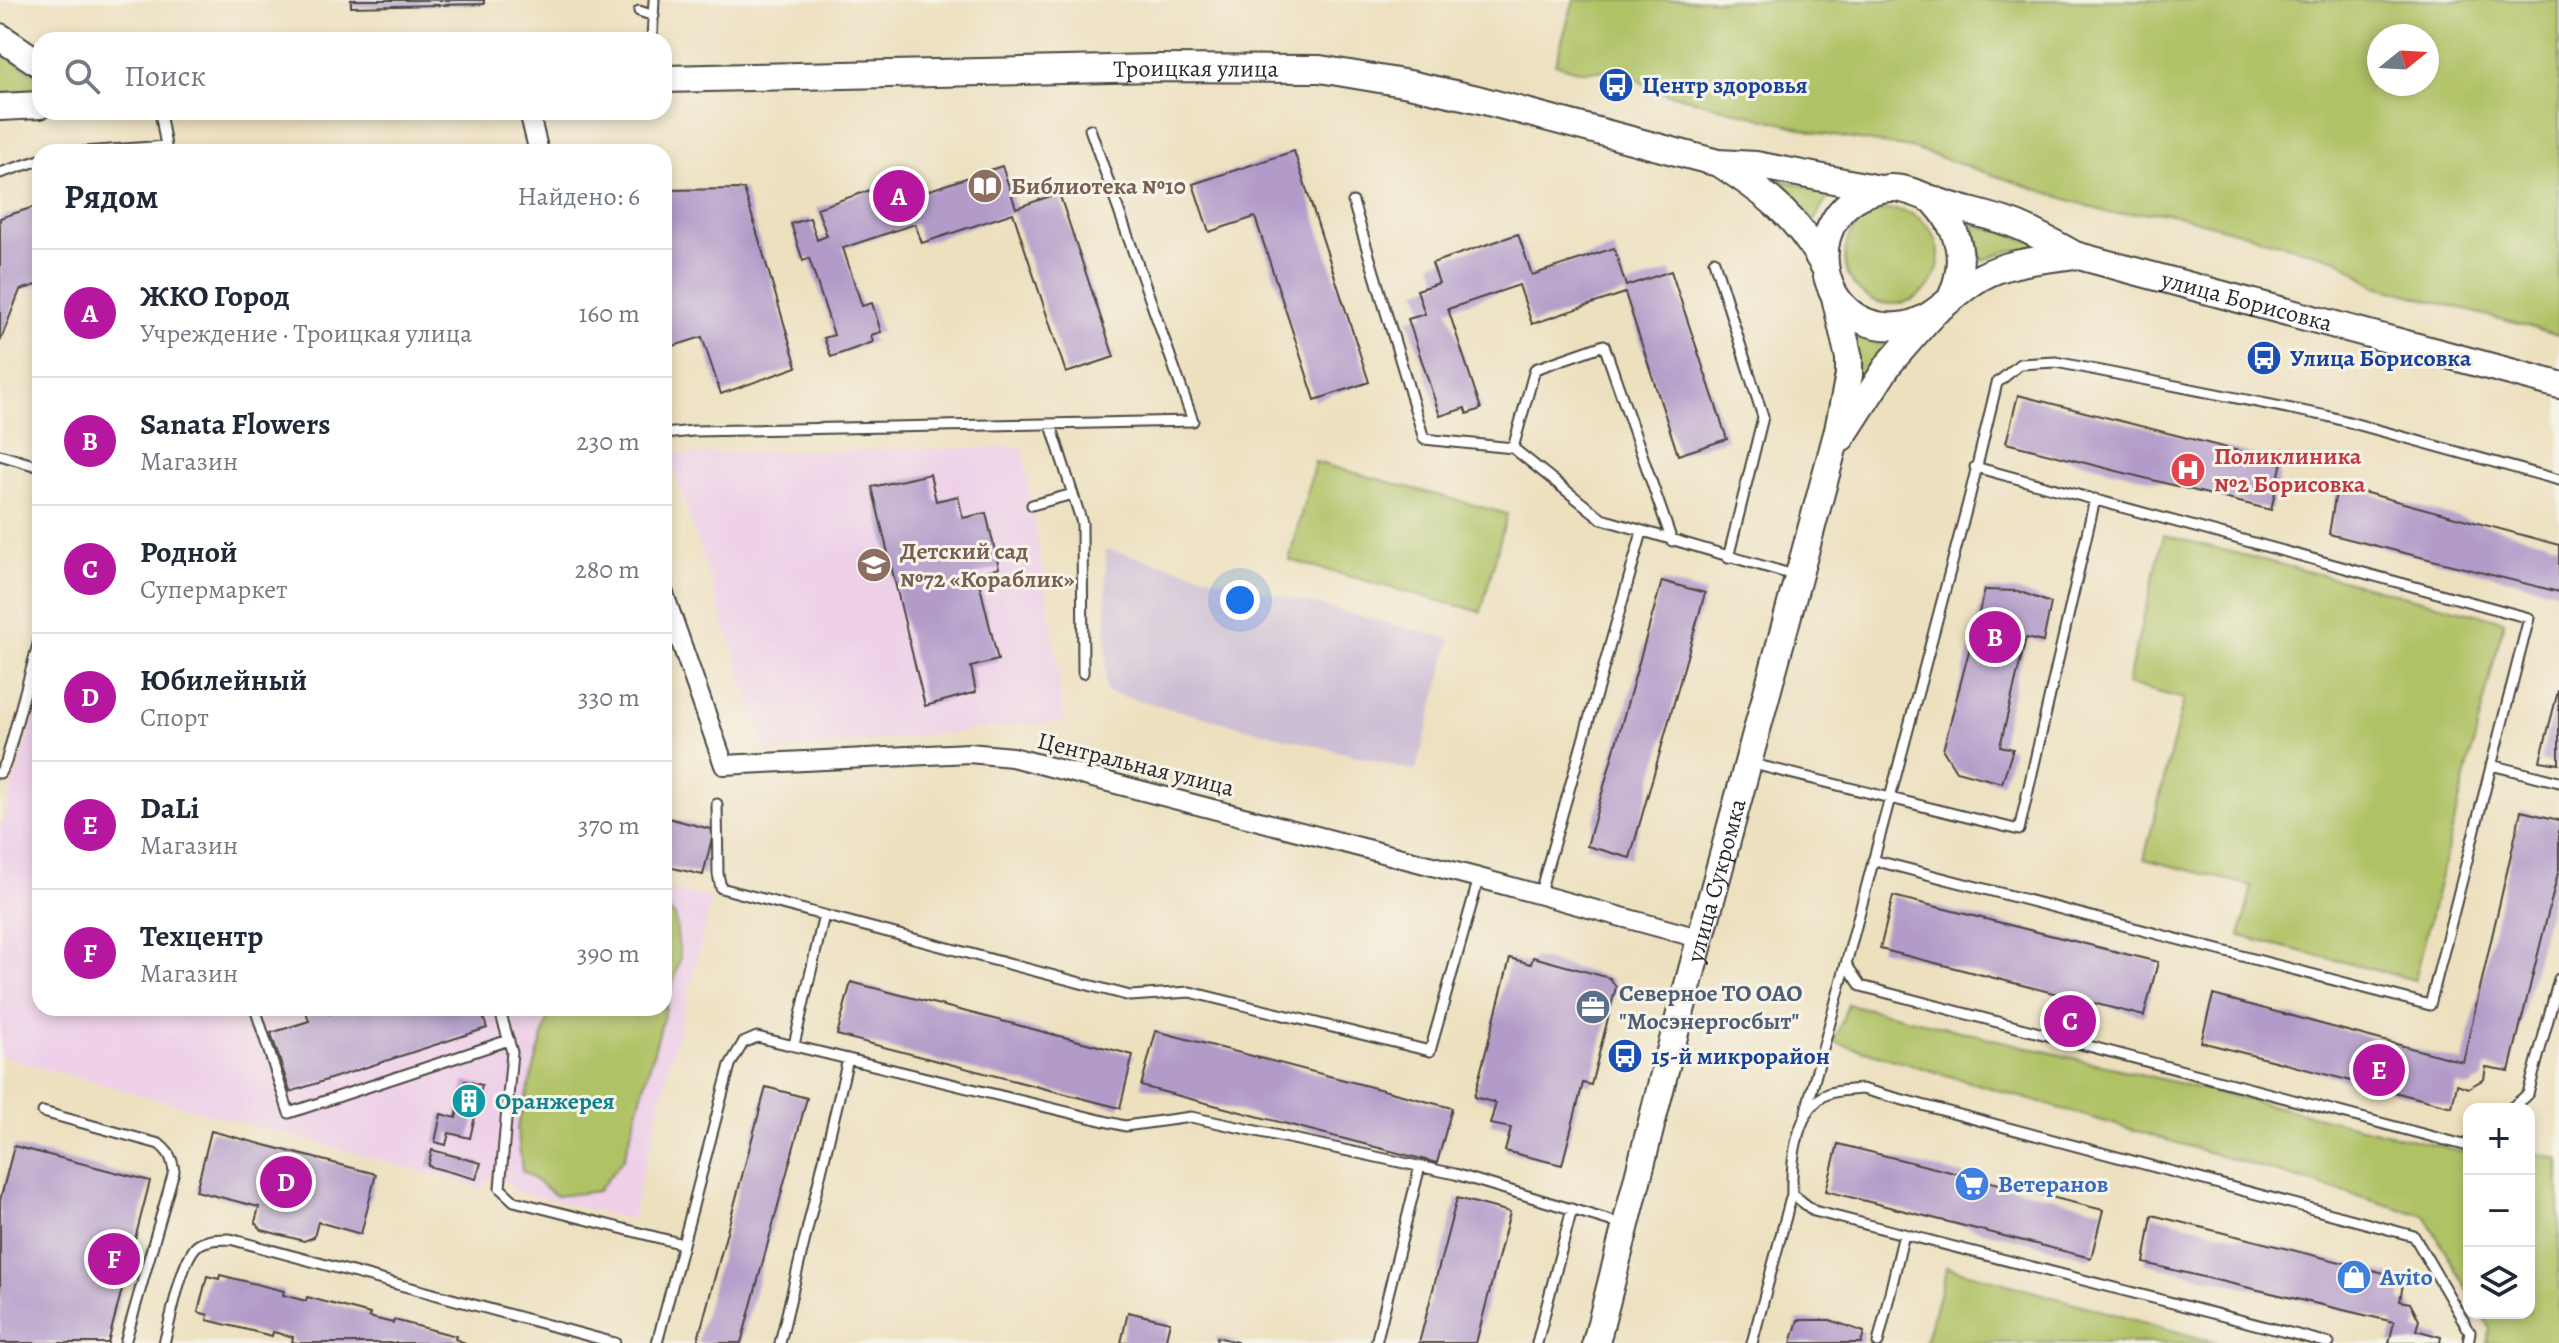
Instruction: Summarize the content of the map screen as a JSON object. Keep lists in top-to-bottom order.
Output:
{
  "streets": {
    "street": [
      "Троицкая улица",
      "улица Борисовка",
      "Центральная улица",
      "улица Сукромка"
    ]
  },
  "crossings": [
    ["Троицкая улица", "улица Сукромка"],
    ["Центральная улица", "улица Сукромка"]
  ],
  "places": {
    "bus stop": ["Центр здоровья", "Улица Борисовка", "15-й микрорайон"],
    "library": ["Библиотека №10"],
    "hospital": ["Поликлиника №2 Борисовка"],
    "school or university": ["Детский сад №72 «Кораблик»"],
    "office": ["Северное ТО ОАО \"Мосэнергосбыт\""],
    "building": ["Оранжерея"],
    "supermarket": ["Ветеранов"],
    "shop": ["Avito"]
  },
  "north": "right",
  "page": {
    "search": "Поиск",
    "heading": ["Рядом", "Найдено: 6"],
    "pins": [
      "A",
      "B",
      "C",
      "E",
      "D",
      "F"
    ],
    "list": [
      {
        "mark": "A",
        "name": "ЖКО Город",
        "note": "Учреждение · Троицкая улица",
        "value": "160 m"
      },
      {
        "mark": "B",
        "name": "Sanata Flowers",
        "note": "Магазин",
        "value": "230 m"
      },
      {
        "mark": "C",
        "name": "Родной",
        "note": "Супермаркет",
        "value": "280 m"
      },
      {
        "mark": "D",
        "name": "Юбилейный",
        "note": "Спорт",
        "value": "330 m"
      },
      {
        "mark": "E",
        "name": "DaLi",
        "note": "Магазин",
        "value": "370 m"
      },
      {
        "mark": "F",
        "name": "Техцентр",
        "note": "Магазин",
        "value": "390 m"
      }
    ],
    "map_buttons": ["+", "−"]
  }
}
